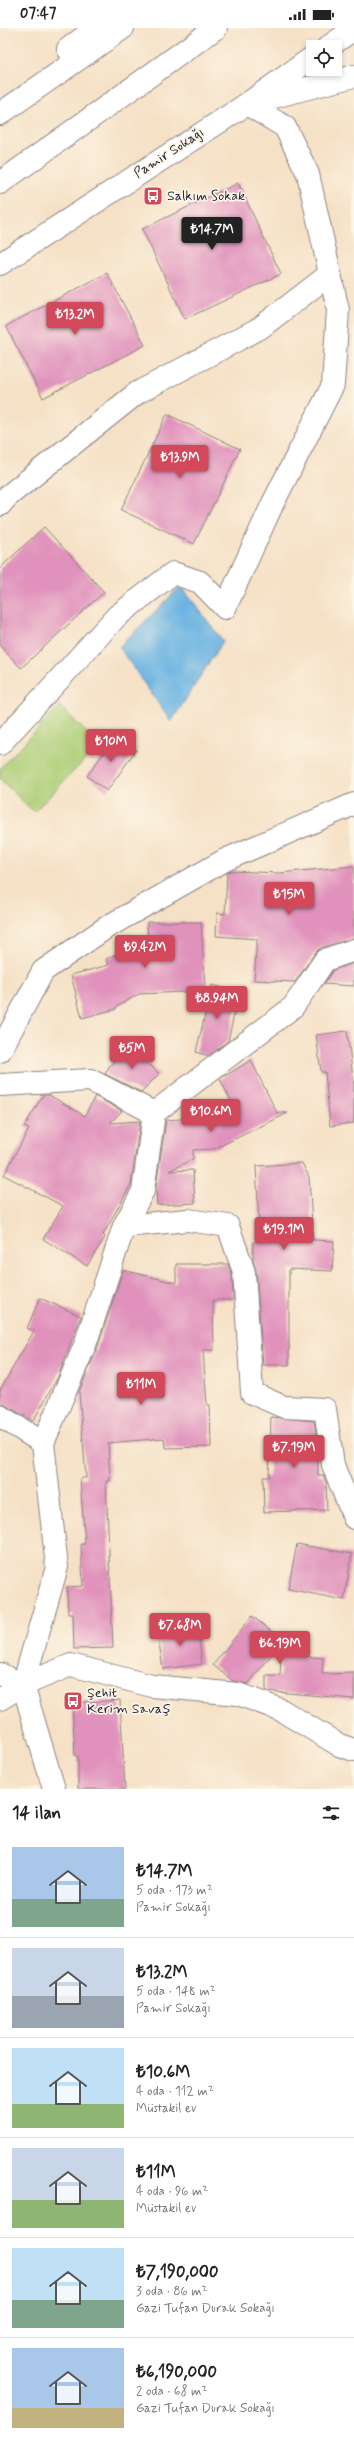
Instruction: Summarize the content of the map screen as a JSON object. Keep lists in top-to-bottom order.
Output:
{
  "streets": {
    "main road": ["Pamir Sokağı"]
  },
  "places": {
    "bus stop": ["Salkım Sokak", "Şehit Kerim Savaş"]
  },
  "page": {
    "status": "07:47",
    "price": [
      "₺14.7M",
      "₺13.2M",
      "₺13.9M",
      "₺10M",
      "₺15M",
      "₺9.42M",
      "₺8.94M",
      "₺5M",
      "₺10.6M",
      "₺19.1M",
      "₺11M",
      "₺7.19M",
      "₺7.68M",
      "₺6.19M"
    ],
    "heading": "14 ilan",
    "list": [
      {
        "name": "₺14.7M",
        "note": "5 oda · 173 m² · Pamir Sokağı"
      },
      {
        "name": "₺13.2M",
        "note": "5 oda · 148 m² · Pamir Sokağı"
      },
      {
        "name": "₺10.6M",
        "note": "4 oda · 112 m² · Müstakil ev"
      },
      {
        "name": "₺11M",
        "note": "4 oda · 96 m² · Müstakil ev"
      },
      {
        "name": "₺7,190,000",
        "note": "3 oda · 86 m² · Gazi Tufan Durak Sokağı"
      },
      {
        "name": "₺6,190,000",
        "note": "2 oda · 68 m² · Gazi Tufan Durak Sokağı"
      }
    ]
  }
}
